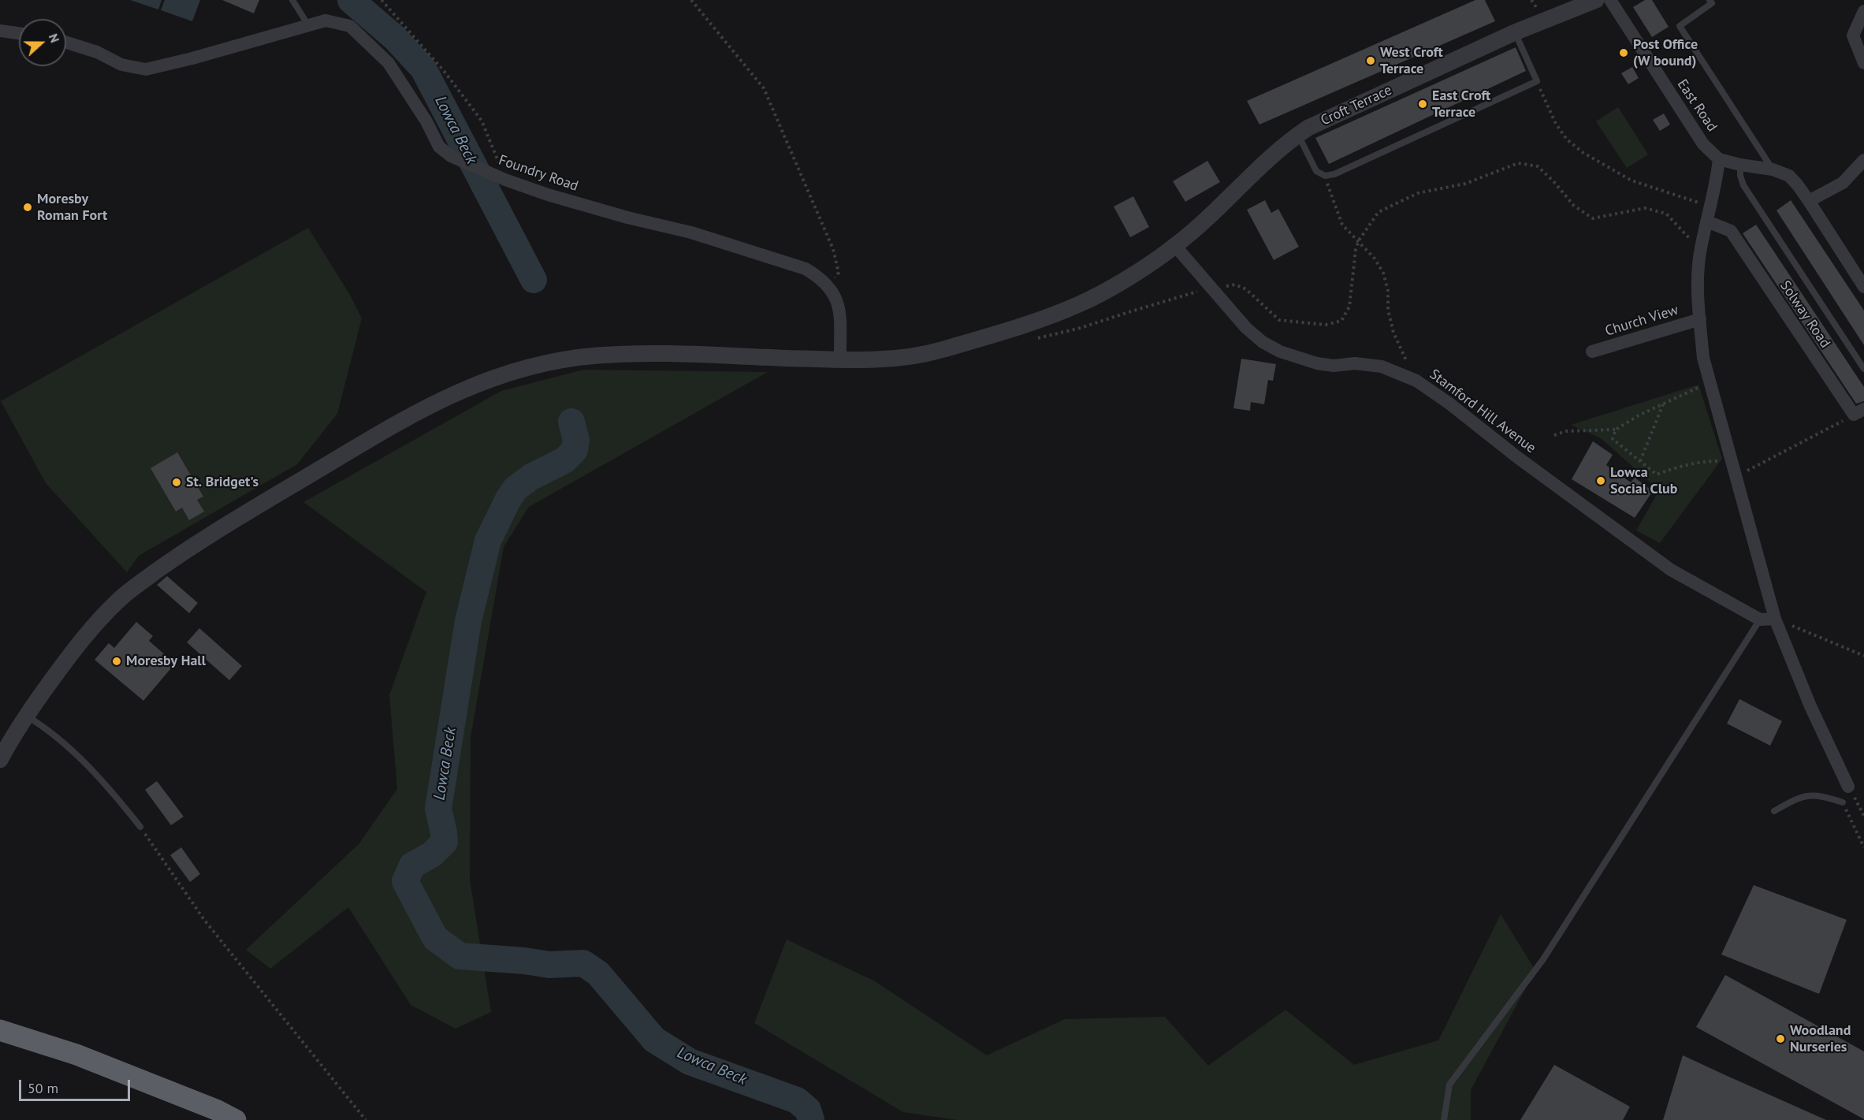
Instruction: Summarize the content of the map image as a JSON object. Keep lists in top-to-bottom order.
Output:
{
  "streets": {
    "street": [
      "Croft Terrace",
      "East Road",
      "Foundry Road",
      "Solway Road",
      "Church View",
      "Stamford Hill Avenue"
    ]
  },
  "crossings": [
    ["Croft Terrace", "Foundry Road"],
    ["Croft Terrace", "Stamford Hill Avenue"]
  ],
  "water": ["Lowca Beck"],
  "places": [
    "Post Office (W bound)",
    "West Croft Terrace",
    "East Croft Terrace",
    "Moresby Roman Fort",
    "Lowca Social Club",
    "St. Bridget's",
    "Moresby Hall",
    "Woodland Nurseries"
  ],
  "scale_bar": "50 m",
  "north": "right"
}
